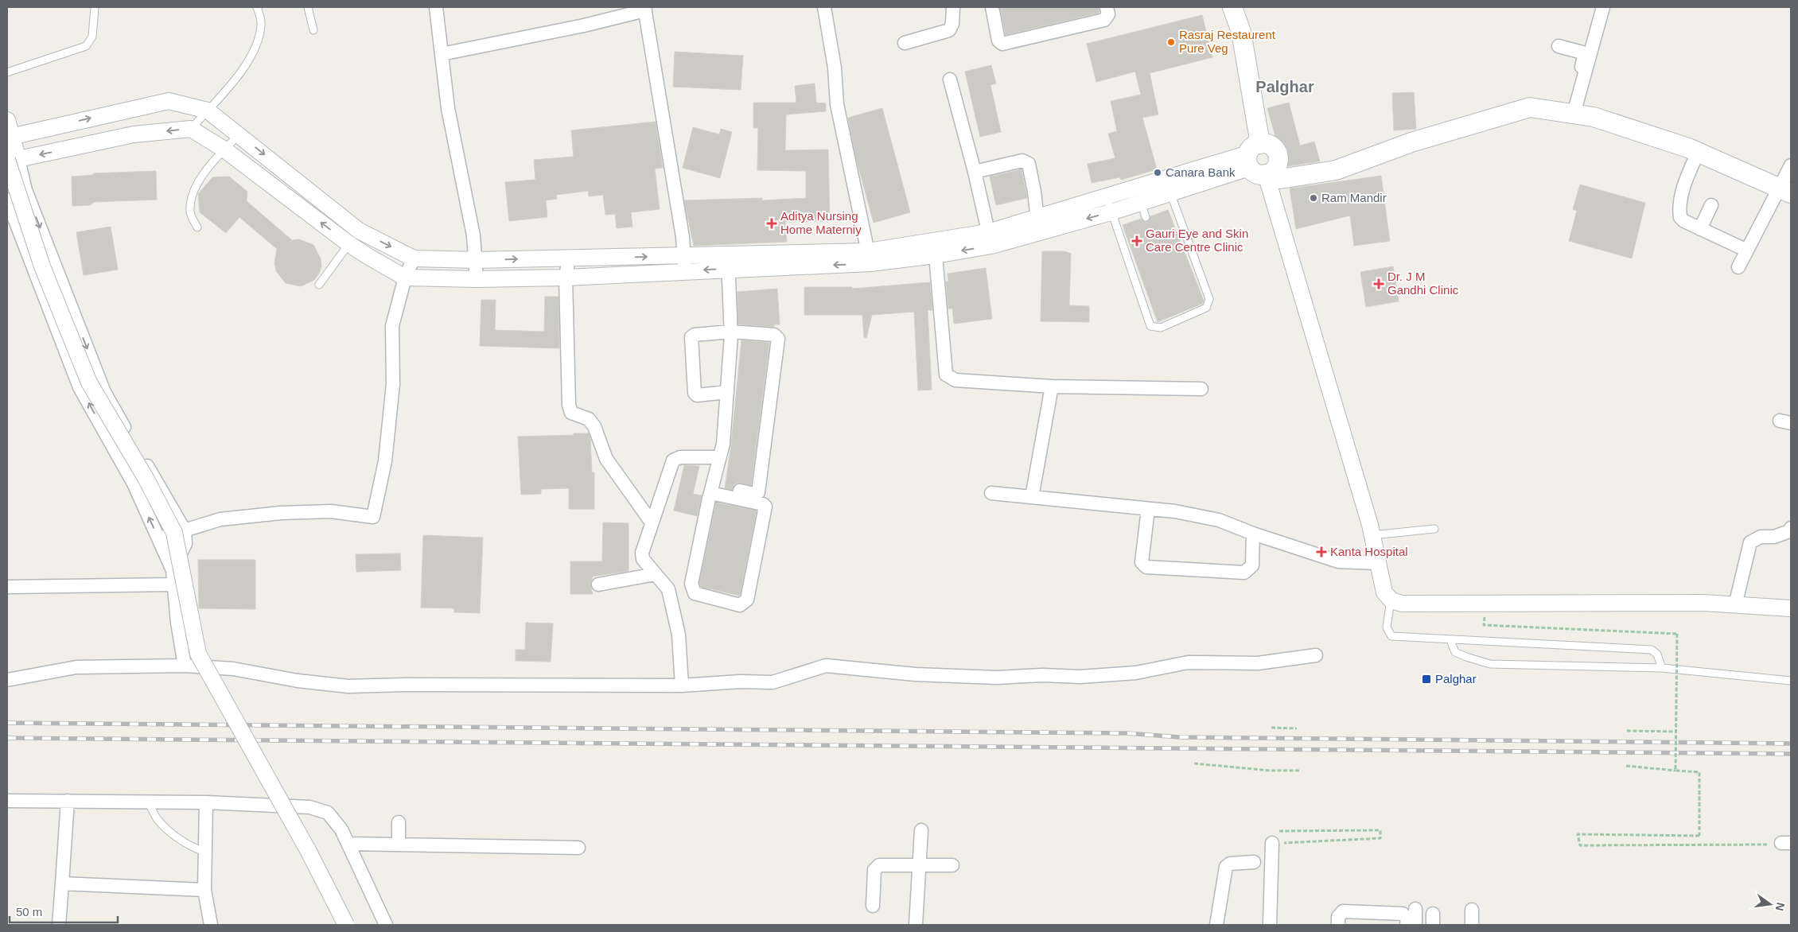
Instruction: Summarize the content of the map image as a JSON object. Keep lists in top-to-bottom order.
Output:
{
  "districts": ["Palghar"],
  "places": {
    "other": ["Rasraj Restaurent Pure Veg", "Canara Bank", "Ram Mandir"],
    "health": [
      "Aditya Nursing Home Materniy",
      "Gauri Eye and Skin Care Centre Clinic",
      "Dr. J M Gandhi Clinic",
      "Kanta Hospital"
    ],
    "transit": ["Palghar"]
  },
  "scale_bar": "50 m",
  "north": "right"
}
